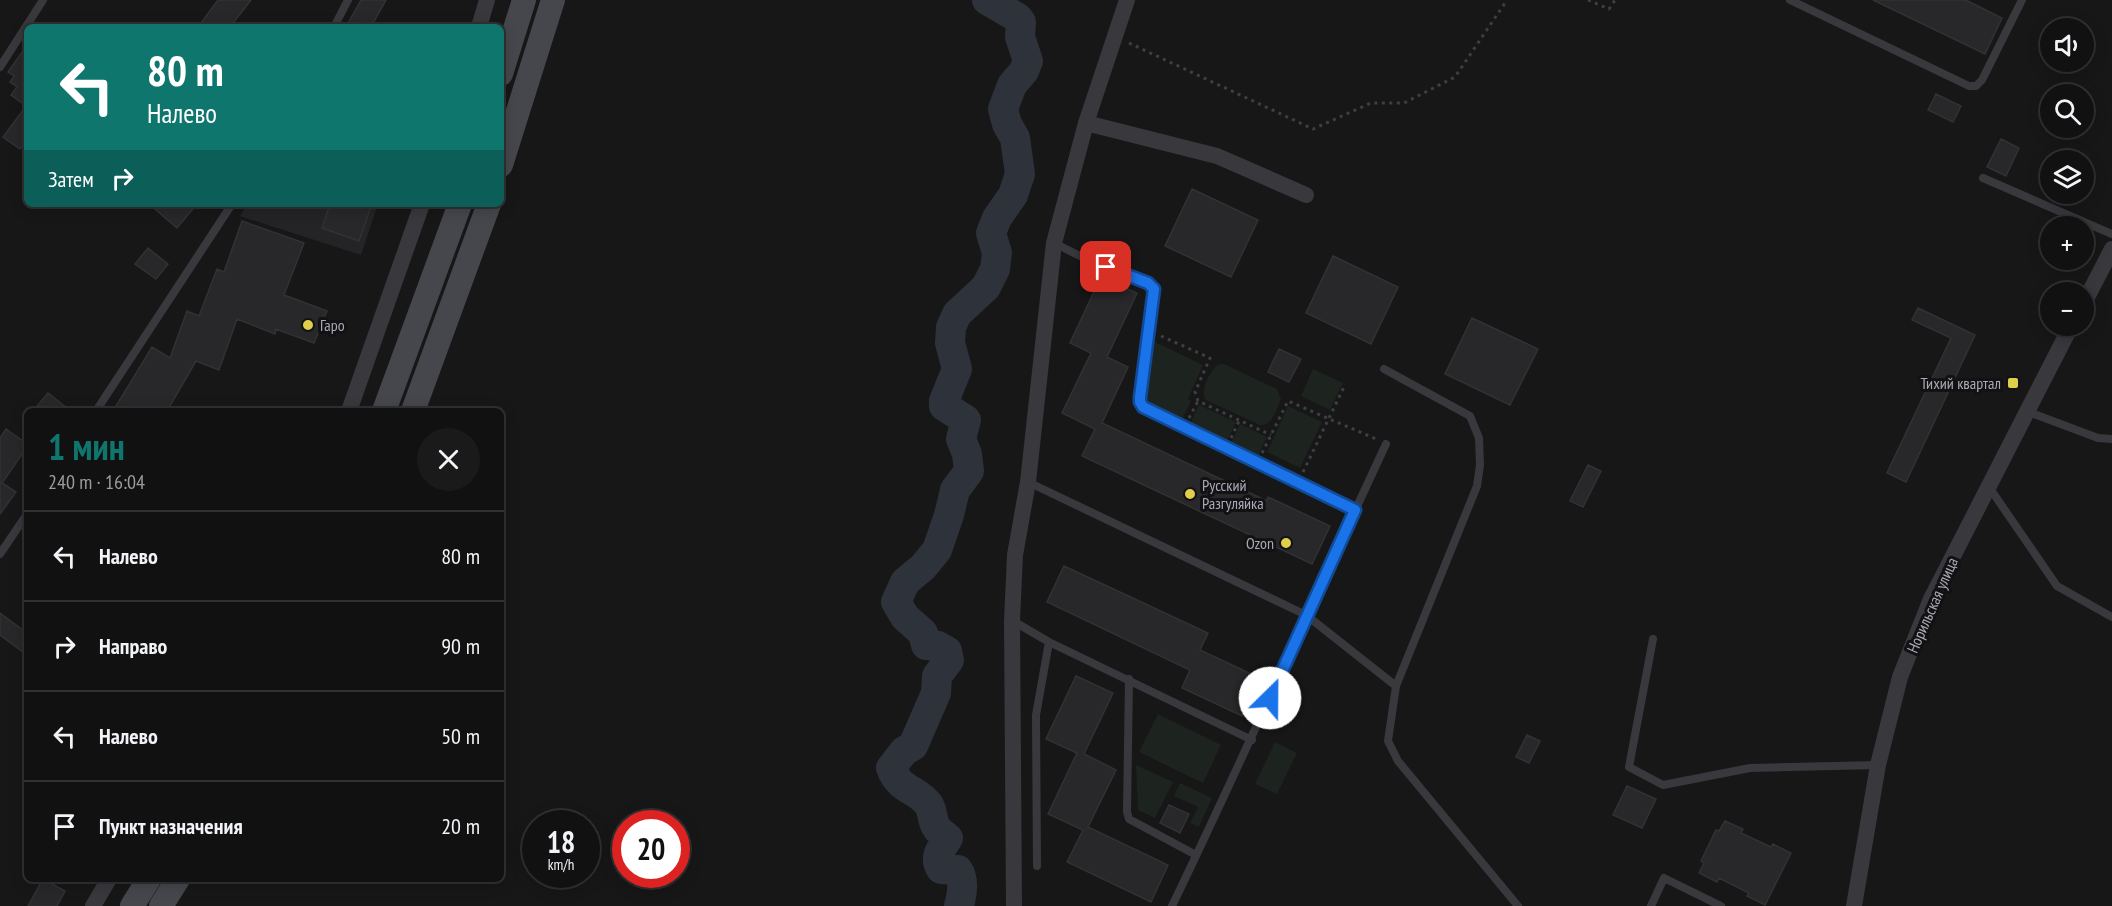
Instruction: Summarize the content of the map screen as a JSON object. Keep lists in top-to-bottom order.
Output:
{
  "streets": {
    "street": ["Норильская улица"]
  },
  "places": {
    "other": ["Гаро", "Русский Разгуляйка", "Ozon"],
    "transit": ["Тихий квартал"]
  },
  "page": {
    "map_buttons": ["+", "−"],
    "turn": ["80 m", "Налево"],
    "then": "Затем",
    "heading": ["1 мин", "240 m · 16:04"],
    "list": [
      {
        "name": "Налево",
        "value": "80 m"
      },
      {
        "name": "Направо",
        "value": "90 m"
      },
      {
        "name": "Налево",
        "value": "50 m"
      },
      {
        "name": "Пункт назначения",
        "value": "20 m"
      }
    ],
    "speed": "18 km/h",
    "limit": "20"
  }
}
